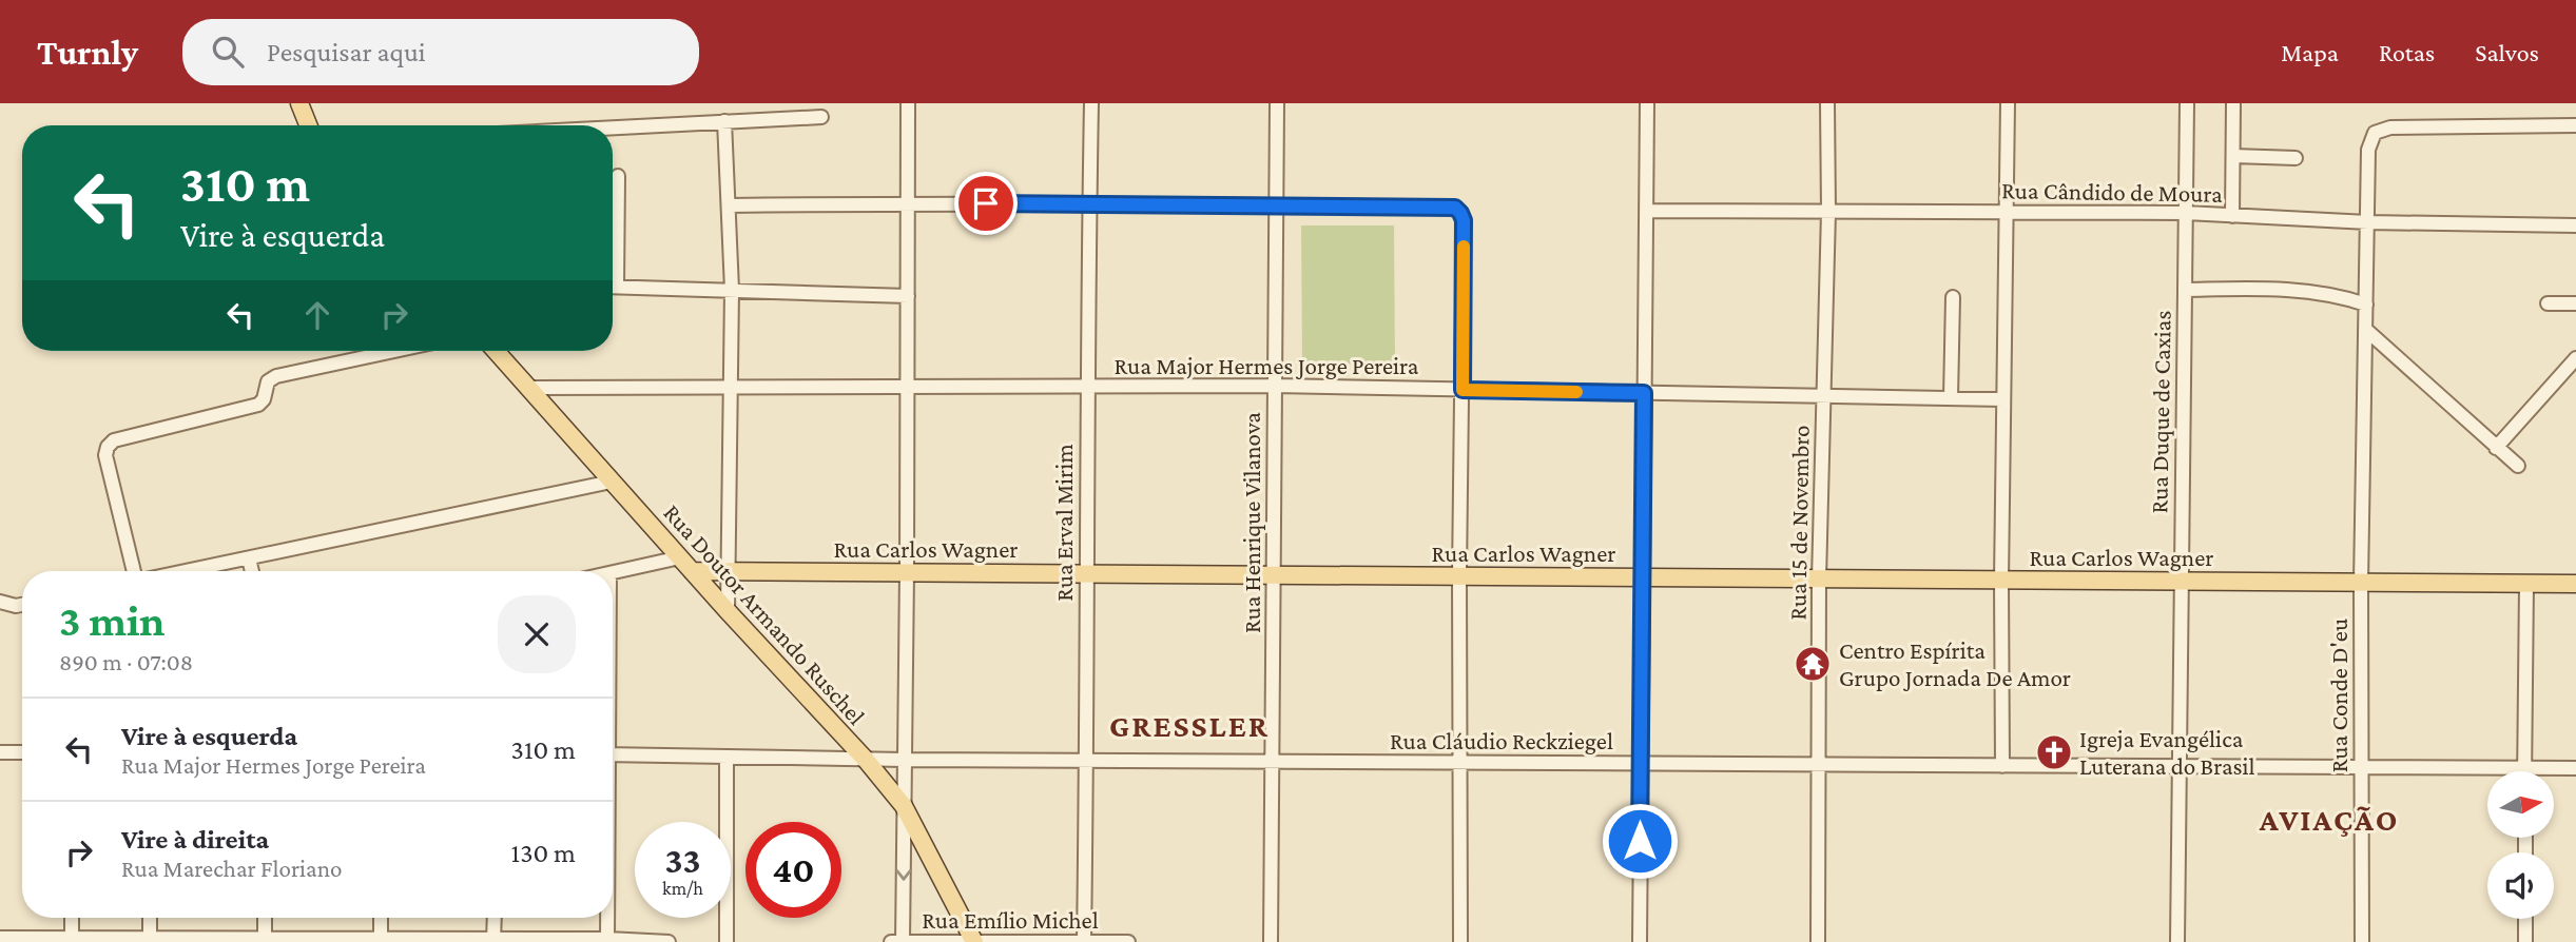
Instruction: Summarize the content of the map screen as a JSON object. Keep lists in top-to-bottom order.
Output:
{
  "streets": {
    "main road": ["Rua Carlos Wagner", "Rua Doutor Armando Ruschel"],
    "street": [
      "Rua Cândido de Moura",
      "Rua Major Hermes Jorge Pereira",
      "Rua Duque de Caxias",
      "Rua Erval Mirim",
      "Rua Henrique Vilanova",
      "Rua 15 de Novembro",
      "Rua Conde D'eu",
      "Rua Cláudio Reckziegel",
      "Rua Emílio Michel"
    ]
  },
  "crossings": [
    ["Rua Cândido de Moura", "Rua Duque de Caxias"],
    ["Rua Cândido de Moura", "Rua 15 de Novembro"],
    ["Rua Major Hermes Jorge Pereira", "Rua Erval Mirim"],
    ["Rua Major Hermes Jorge Pereira", "Rua Henrique Vilanova"],
    ["Rua Major Hermes Jorge Pereira", "Rua 15 de Novembro"],
    ["Rua Major Hermes Jorge Pereira", "Rua Doutor Armando Ruschel"],
    ["Rua Duque de Caxias", "Rua Carlos Wagner"],
    ["Rua Duque de Caxias", "Rua Cláudio Reckziegel"],
    ["Rua Erval Mirim", "Rua Carlos Wagner"],
    ["Rua Erval Mirim", "Rua Cláudio Reckziegel"],
    ["Rua Erval Mirim", "Rua Emílio Michel"],
    ["Rua Henrique Vilanova", "Rua Carlos Wagner"],
    ["Rua Henrique Vilanova", "Rua Cláudio Reckziegel"],
    ["Rua 15 de Novembro", "Rua Carlos Wagner"],
    ["Rua 15 de Novembro", "Rua Cláudio Reckziegel"],
    ["Rua Carlos Wagner", "Rua Doutor Armando Ruschel"],
    ["Rua Carlos Wagner", "Rua Conde D'eu"],
    ["Rua Doutor Armando Ruschel", "Rua Cláudio Reckziegel"],
    ["Rua Doutor Armando Ruschel", "Rua Emílio Michel"],
    ["Rua Conde D'eu", "Rua Cláudio Reckziegel"]
  ],
  "districts": ["GRESSLER", "AVIAÇÃO"],
  "places": {
    "temple": ["Centro Espírita Grupo Jornada De Amor"],
    "church": ["Igreja Evangélica Luterana do Brasil"]
  },
  "north": "right",
  "page": {
    "header": "Turnly",
    "search": "Pesquisar aqui",
    "nav": ["Mapa", "Rotas", "Salvos"],
    "turn": ["310 m", "Vire à esquerda"],
    "heading": ["3 min", "890 m · 07:08"],
    "list": [
      {
        "name": "Vire à esquerda",
        "note": "Rua Major Hermes Jorge Pereira",
        "value": "310 m"
      },
      {
        "name": "Vire à direita",
        "note": "Rua Marechar Floriano",
        "value": "130 m"
      }
    ],
    "speed": "33 km/h",
    "limit": "40"
  }
}
